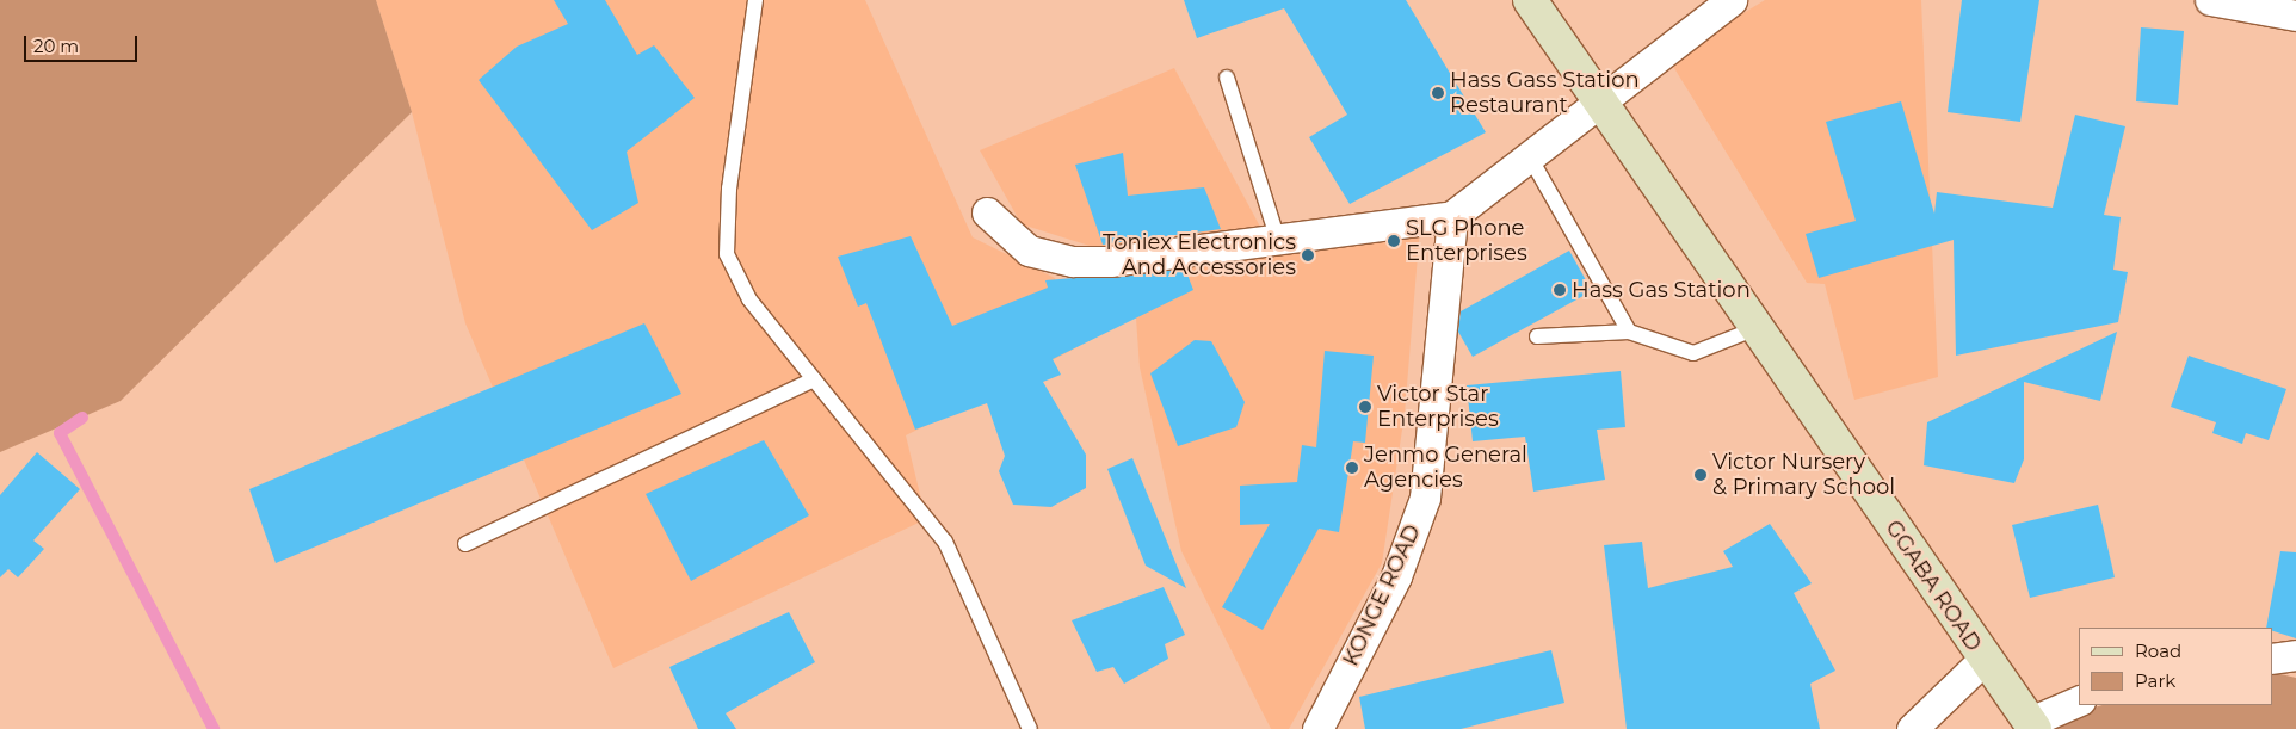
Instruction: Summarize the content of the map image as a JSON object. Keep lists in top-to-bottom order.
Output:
{
  "streets": {
    "main road": ["GGABA ROAD"],
    "street": ["KONGE ROAD"]
  },
  "places": [
    "Hass Gass Station Restaurant",
    "SLG Phone Enterprises",
    "Toniex Electronics And Accessories",
    "Hass Gas Station",
    "Victor Star Enterprises",
    "Jenmo General Agencies",
    "Victor Nursery & Primary School"
  ],
  "legend": ["Road", "Park"],
  "scale_bar": "20 m"
}
